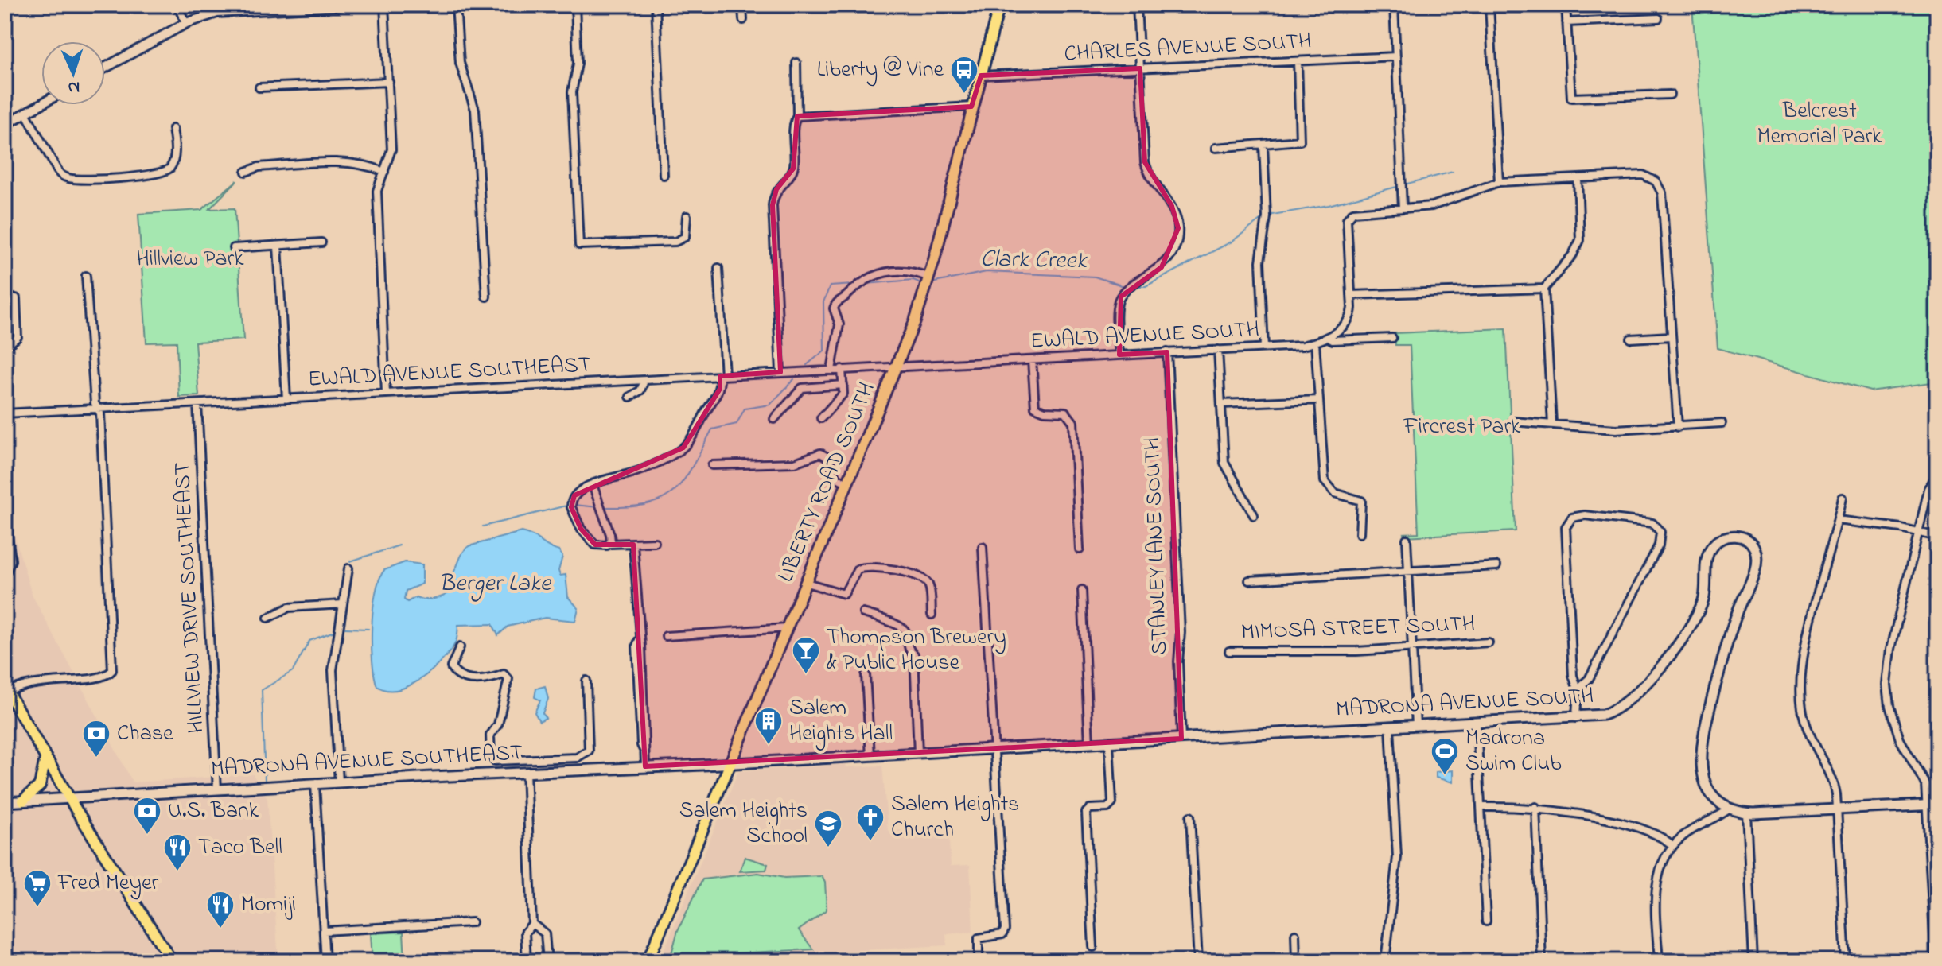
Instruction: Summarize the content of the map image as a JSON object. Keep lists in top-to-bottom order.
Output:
{
  "streets": {
    "main road": ["LIBERTY ROAD SOUTH", "MADRONA AVENUE SOUTH", "MADRONA AVENUE SOUTHEAST"],
    "street": [
      "CHARLES AVENUE SOUTH",
      "EWALD AVENUE SOUTH",
      "EWALD AVENUE SOUTHEAST",
      "STANLEY LANE SOUTH",
      "HILLVIEW DRIVE SOUTHEAST",
      "MIMOSA STREET SOUTH"
    ]
  },
  "crossings": [
    ["CHARLES AVENUE SOUTH", "LIBERTY ROAD SOUTH"],
    ["EWALD AVENUE SOUTH", "EWALD AVENUE SOUTHEAST"],
    ["EWALD AVENUE SOUTH", "LIBERTY ROAD SOUTH"],
    ["EWALD AVENUE SOUTH", "STANLEY LANE SOUTH"],
    ["EWALD AVENUE SOUTHEAST", "LIBERTY ROAD SOUTH"],
    ["EWALD AVENUE SOUTHEAST", "HILLVIEW DRIVE SOUTHEAST"],
    ["LIBERTY ROAD SOUTH", "MADRONA AVENUE SOUTH"],
    ["LIBERTY ROAD SOUTH", "MADRONA AVENUE SOUTHEAST"],
    ["STANLEY LANE SOUTH", "MADRONA AVENUE SOUTH"],
    ["HILLVIEW DRIVE SOUTHEAST", "MADRONA AVENUE SOUTHEAST"],
    ["MADRONA AVENUE SOUTH", "MADRONA AVENUE SOUTHEAST"]
  ],
  "water": ["Clark Creek", "Berger Lake"],
  "parks": ["Belcrest Memorial Park", "Hillview Park", "Fircrest Park"],
  "places": {
    "bus stop": ["Liberty @ Vine"],
    "bar": ["Thompson Brewery & Public House"],
    "building": ["Salem Heights Hall"],
    "bank": ["Chase", "U.S. Bank"],
    "sports": ["Madrona Swim Club"],
    "church": ["Salem Heights Church"],
    "school or university": ["Salem Heights School"],
    "restaurant": ["Taco Bell", "Momiji"],
    "supermarket": ["Fred Meyer"]
  },
  "north": "bottom"
}
